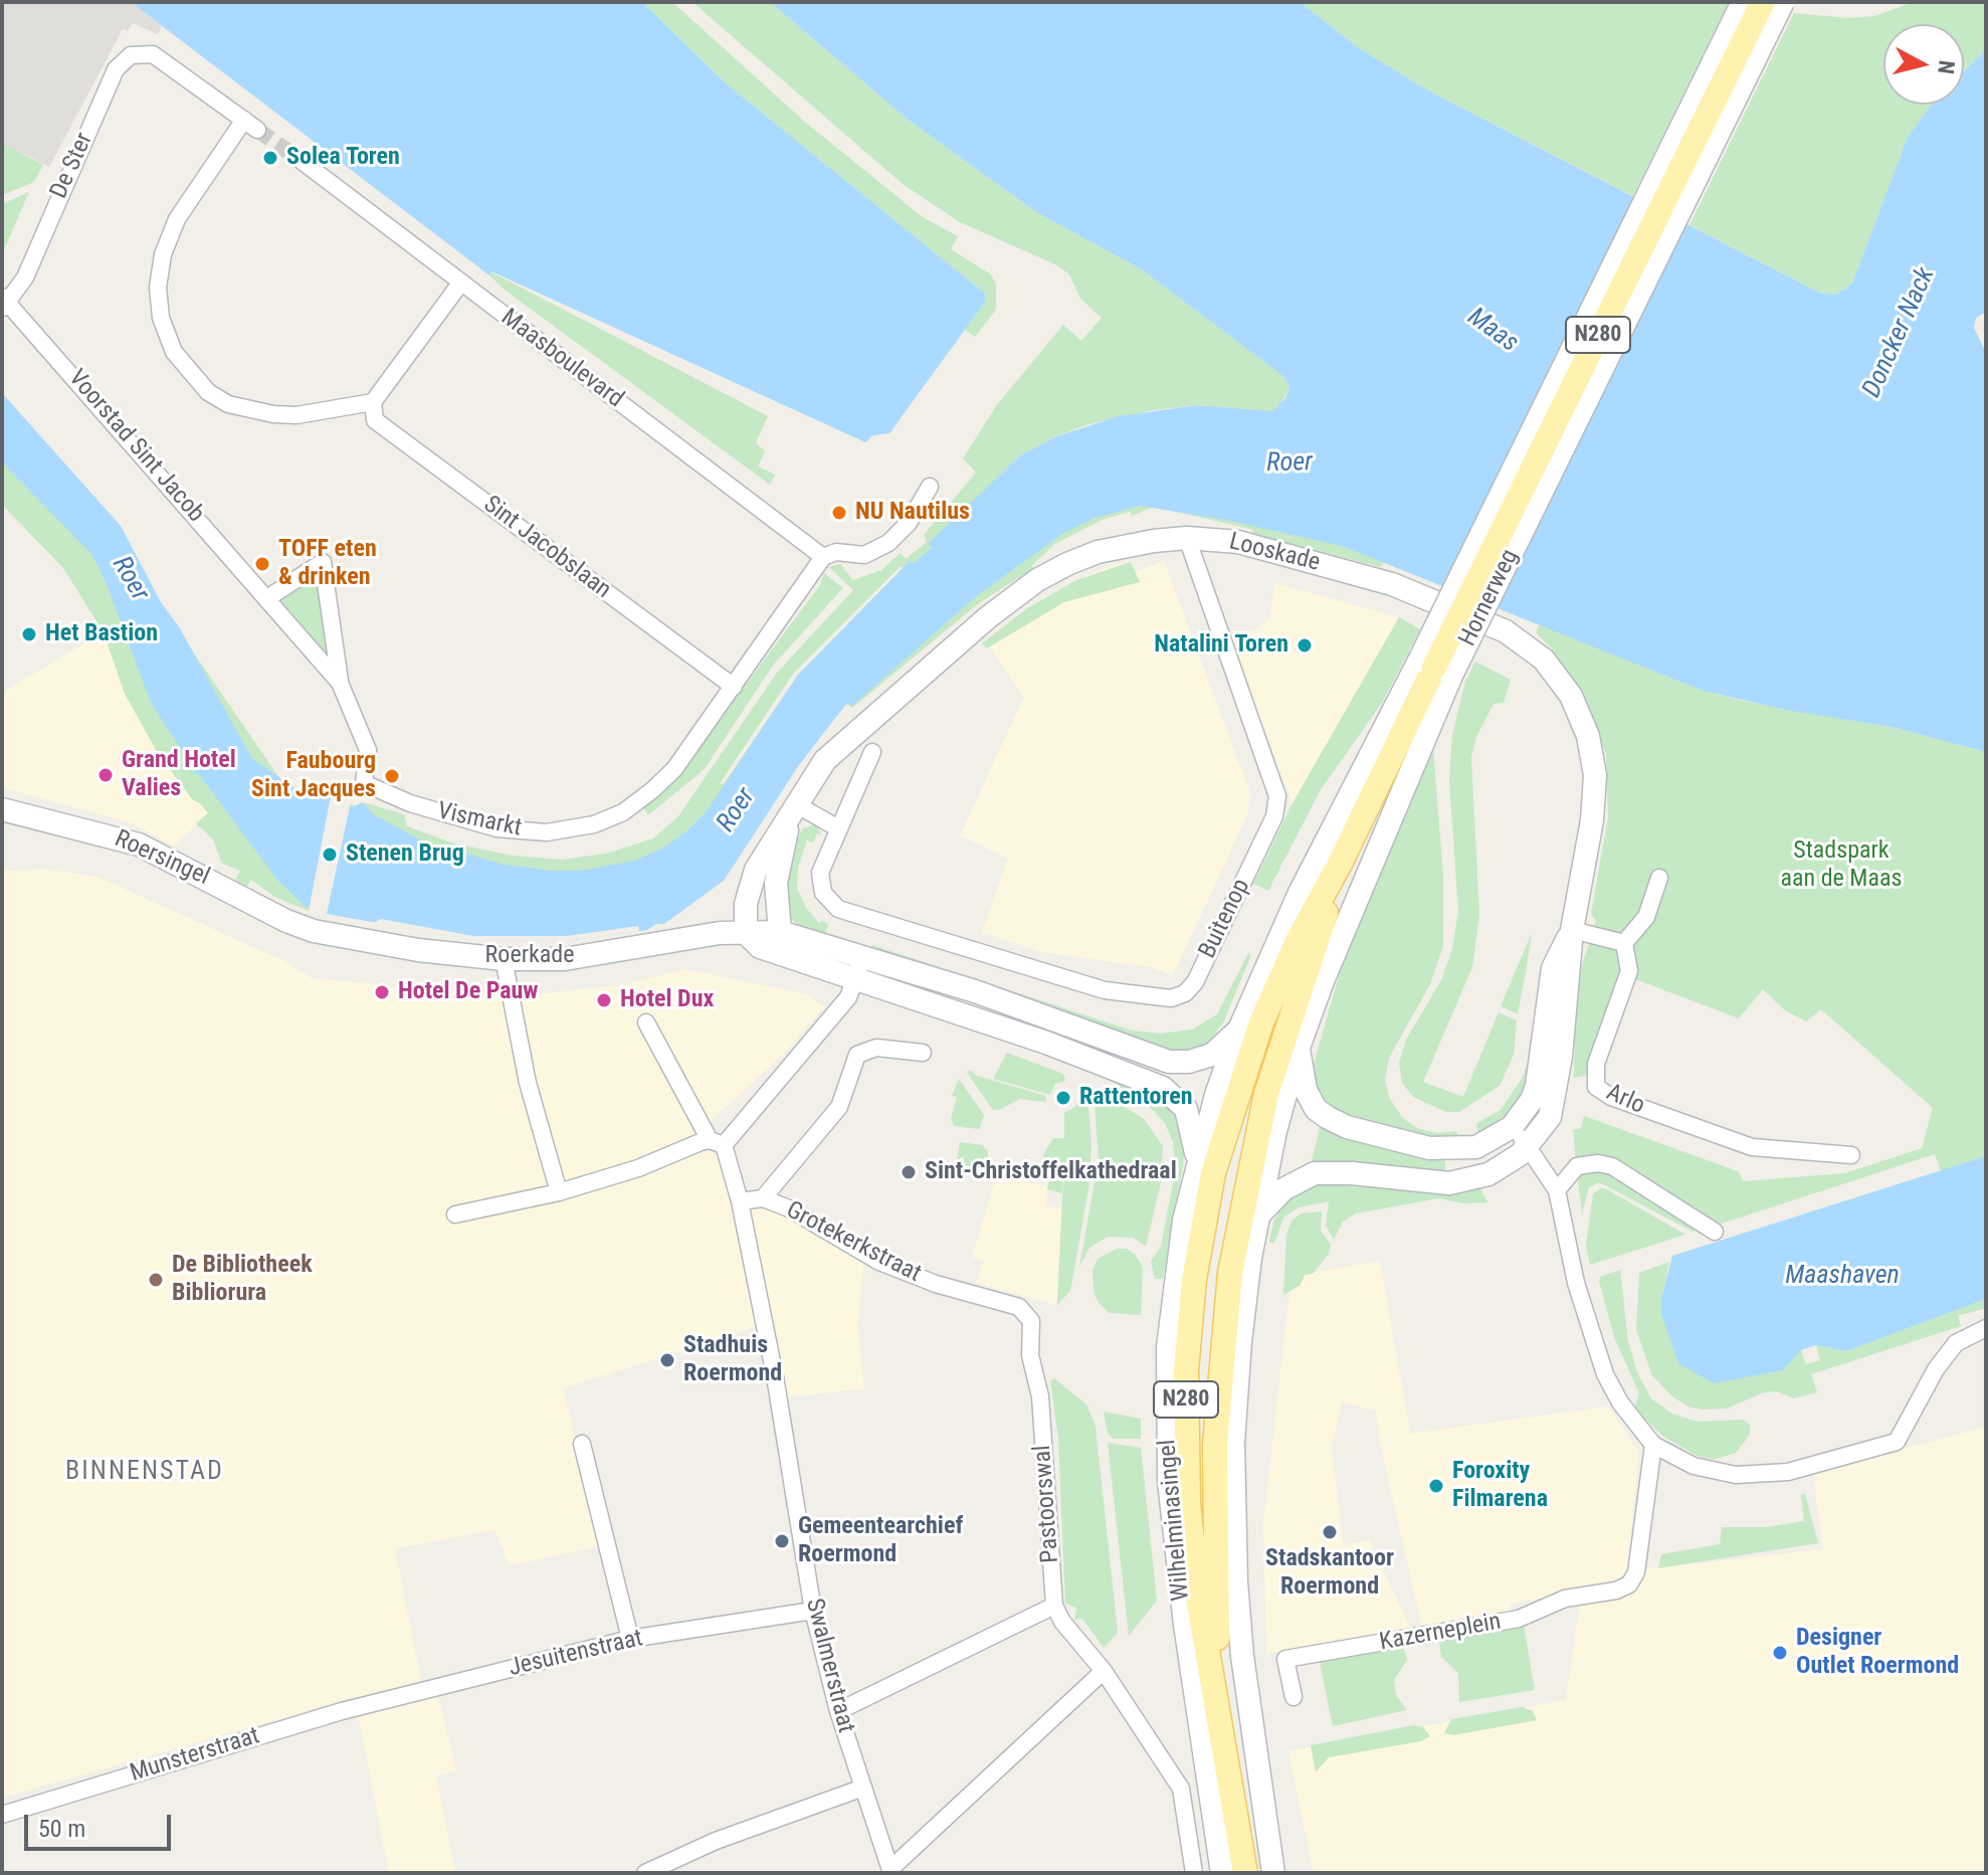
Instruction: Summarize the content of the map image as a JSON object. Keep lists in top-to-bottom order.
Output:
{
  "streets": {
    "main road": [
      "N280",
      "Looskade",
      "Hornerweg",
      "Roersingel",
      "Roerkade",
      "Wilhelminasingel"
    ],
    "street": [
      "De Ster",
      "Maasboulevard",
      "Voorstad Sint Jacob",
      "Sint Jacobslaan",
      "Vismarkt",
      "Buitenop",
      "Arlo",
      "Grotekerkstraat",
      "Pastoorswal",
      "Kazerneplein",
      "Jesuitenstraat",
      "Swalmerstraat",
      "Munsterstraat"
    ]
  },
  "crossings": [
    ["De Ster", "Voorstad Sint Jacob"],
    ["De Ster", "Sint Jacobslaan"],
    ["N280", "Hornerweg"],
    ["Maasboulevard", "Vismarkt"],
    ["Voorstad Sint Jacob", "Vismarkt"],
    ["Sint Jacobslaan", "Vismarkt"],
    ["Looskade", "Buitenop"],
    ["Looskade", "Roerkade"],
    ["Hornerweg", "Wilhelminasingel"],
    ["Roersingel", "Roerkade"],
    ["Grotekerkstraat", "Pastoorswal"],
    ["Grotekerkstraat", "Swalmerstraat"],
    ["Jesuitenstraat", "Swalmerstraat"],
    ["Jesuitenstraat", "Munsterstraat"]
  ],
  "districts": ["BINNENSTAD"],
  "water": [
    "Maas",
    "Doncker Nack",
    "Roer",
    "Maashaven"
  ],
  "parks": ["Stadspark aan de Maas"],
  "places": [
    "Solea Toren",
    "NU Nautilus",
    "TOFF eten & drinken",
    "Het Bastion",
    "Natalini Toren",
    "Grand Hotel Valies",
    "Faubourg Sint Jacques",
    "Stenen Brug",
    "Hotel De Pauw",
    "Hotel Dux",
    "Rattentoren",
    "Sint-Christoffelkathedraal",
    "De Bibliotheek Bibliorura",
    "Stadhuis Roermond",
    "Foroxity Filmarena",
    "Stadskantoor Roermond",
    "Gemeentearchief Roermond",
    "Designer Outlet Roermond"
  ],
  "scale_bar": "50 m",
  "north": "right"
}
